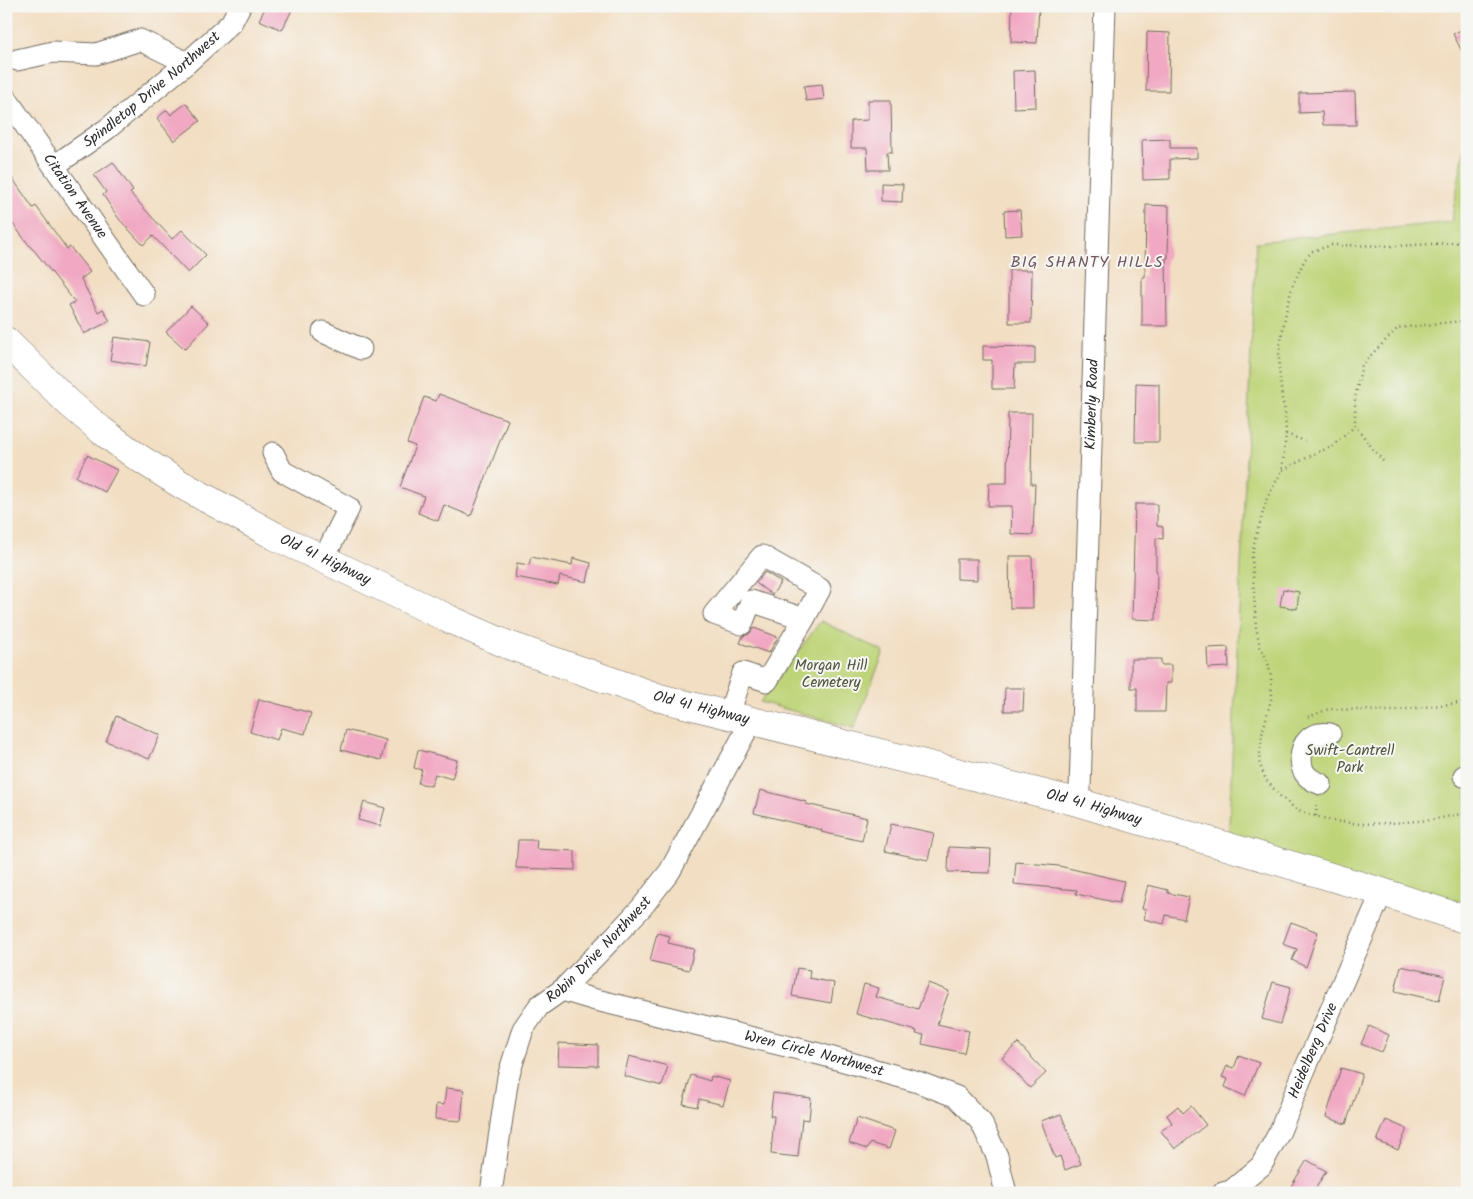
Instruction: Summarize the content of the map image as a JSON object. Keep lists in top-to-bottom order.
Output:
{
  "streets": {
    "main road": ["Old 41 Highway"],
    "street": [
      "Spindletop Drive Northwest",
      "Citation Avenue",
      "Kimberly Road",
      "Robin Drive Northwest",
      "Heidelberg Drive",
      "Wren Circle Northwest"
    ]
  },
  "crossings": [
    ["Spindletop Drive Northwest", "Citation Avenue"],
    ["Kimberly Road", "Old 41 Highway"],
    ["Old 41 Highway", "Robin Drive Northwest"],
    ["Old 41 Highway", "Heidelberg Drive"],
    ["Robin Drive Northwest", "Wren Circle Northwest"]
  ],
  "districts": ["BIG SHANTY HILLS"],
  "parks": ["Morgan Hill Cemetery", "Swift-Cantrell Park"]
}
